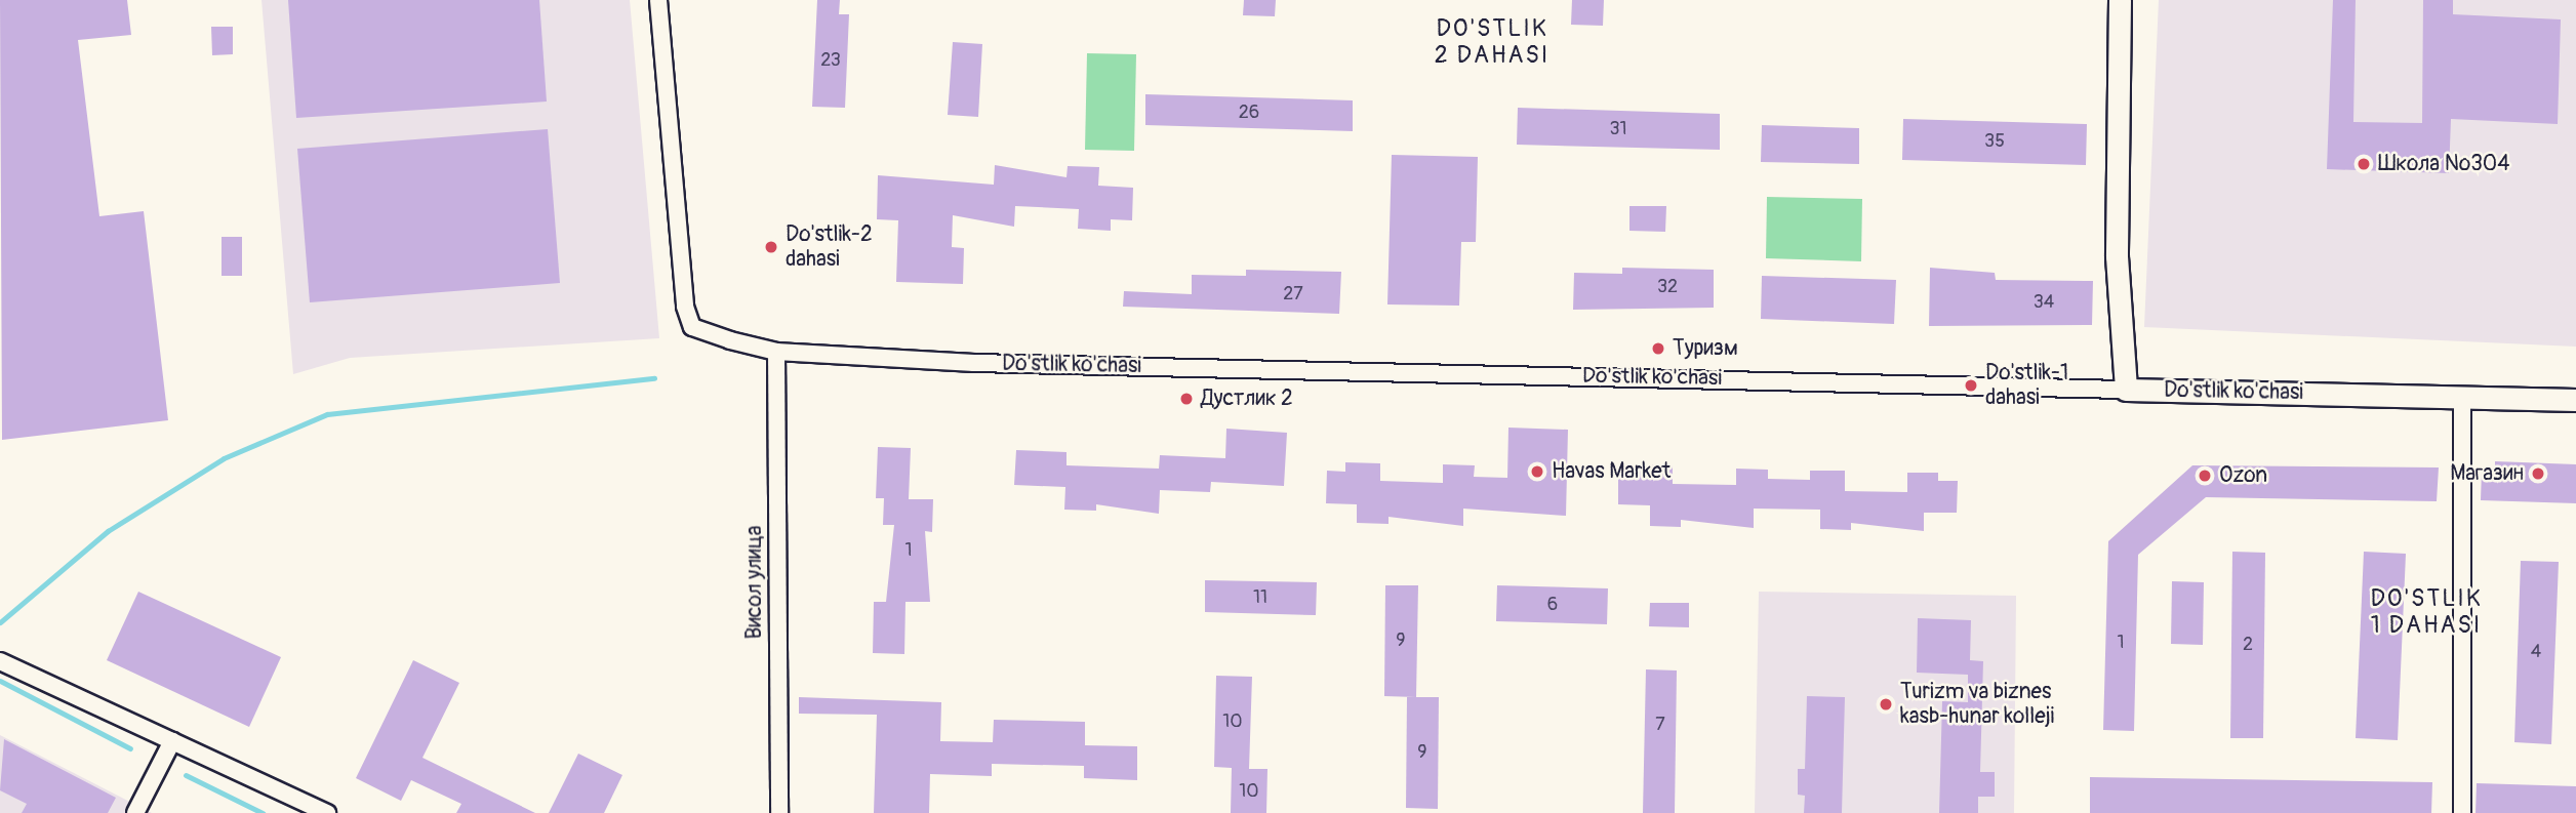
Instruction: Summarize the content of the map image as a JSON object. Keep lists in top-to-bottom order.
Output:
{
  "streets": {
    "street": ["Do'stlik ko'chasi", "Висол улица"]
  },
  "crossings": [
    ["Do'stlik ko'chasi", "Висол улица"]
  ],
  "districts": ["DO'STLIK 2 DAHASI", "DO'STLIK 1 DAHASI"],
  "places": [
    "Школа №304",
    "Do'stlik-2 dahasi",
    "Туризм",
    "Do'stlik-1 dahasi",
    "Дустлик 2",
    "Havas Market",
    "Магазин",
    "Ozon",
    "Turizm va biznes kasb-hunar kolleji"
  ],
  "house_numbers": [
    "23",
    "26",
    "31",
    "35",
    "32",
    "27",
    "34",
    "1",
    "11",
    "6",
    "9",
    "1",
    "2",
    "4",
    "10",
    "7",
    "9",
    "10"
  ]
}
